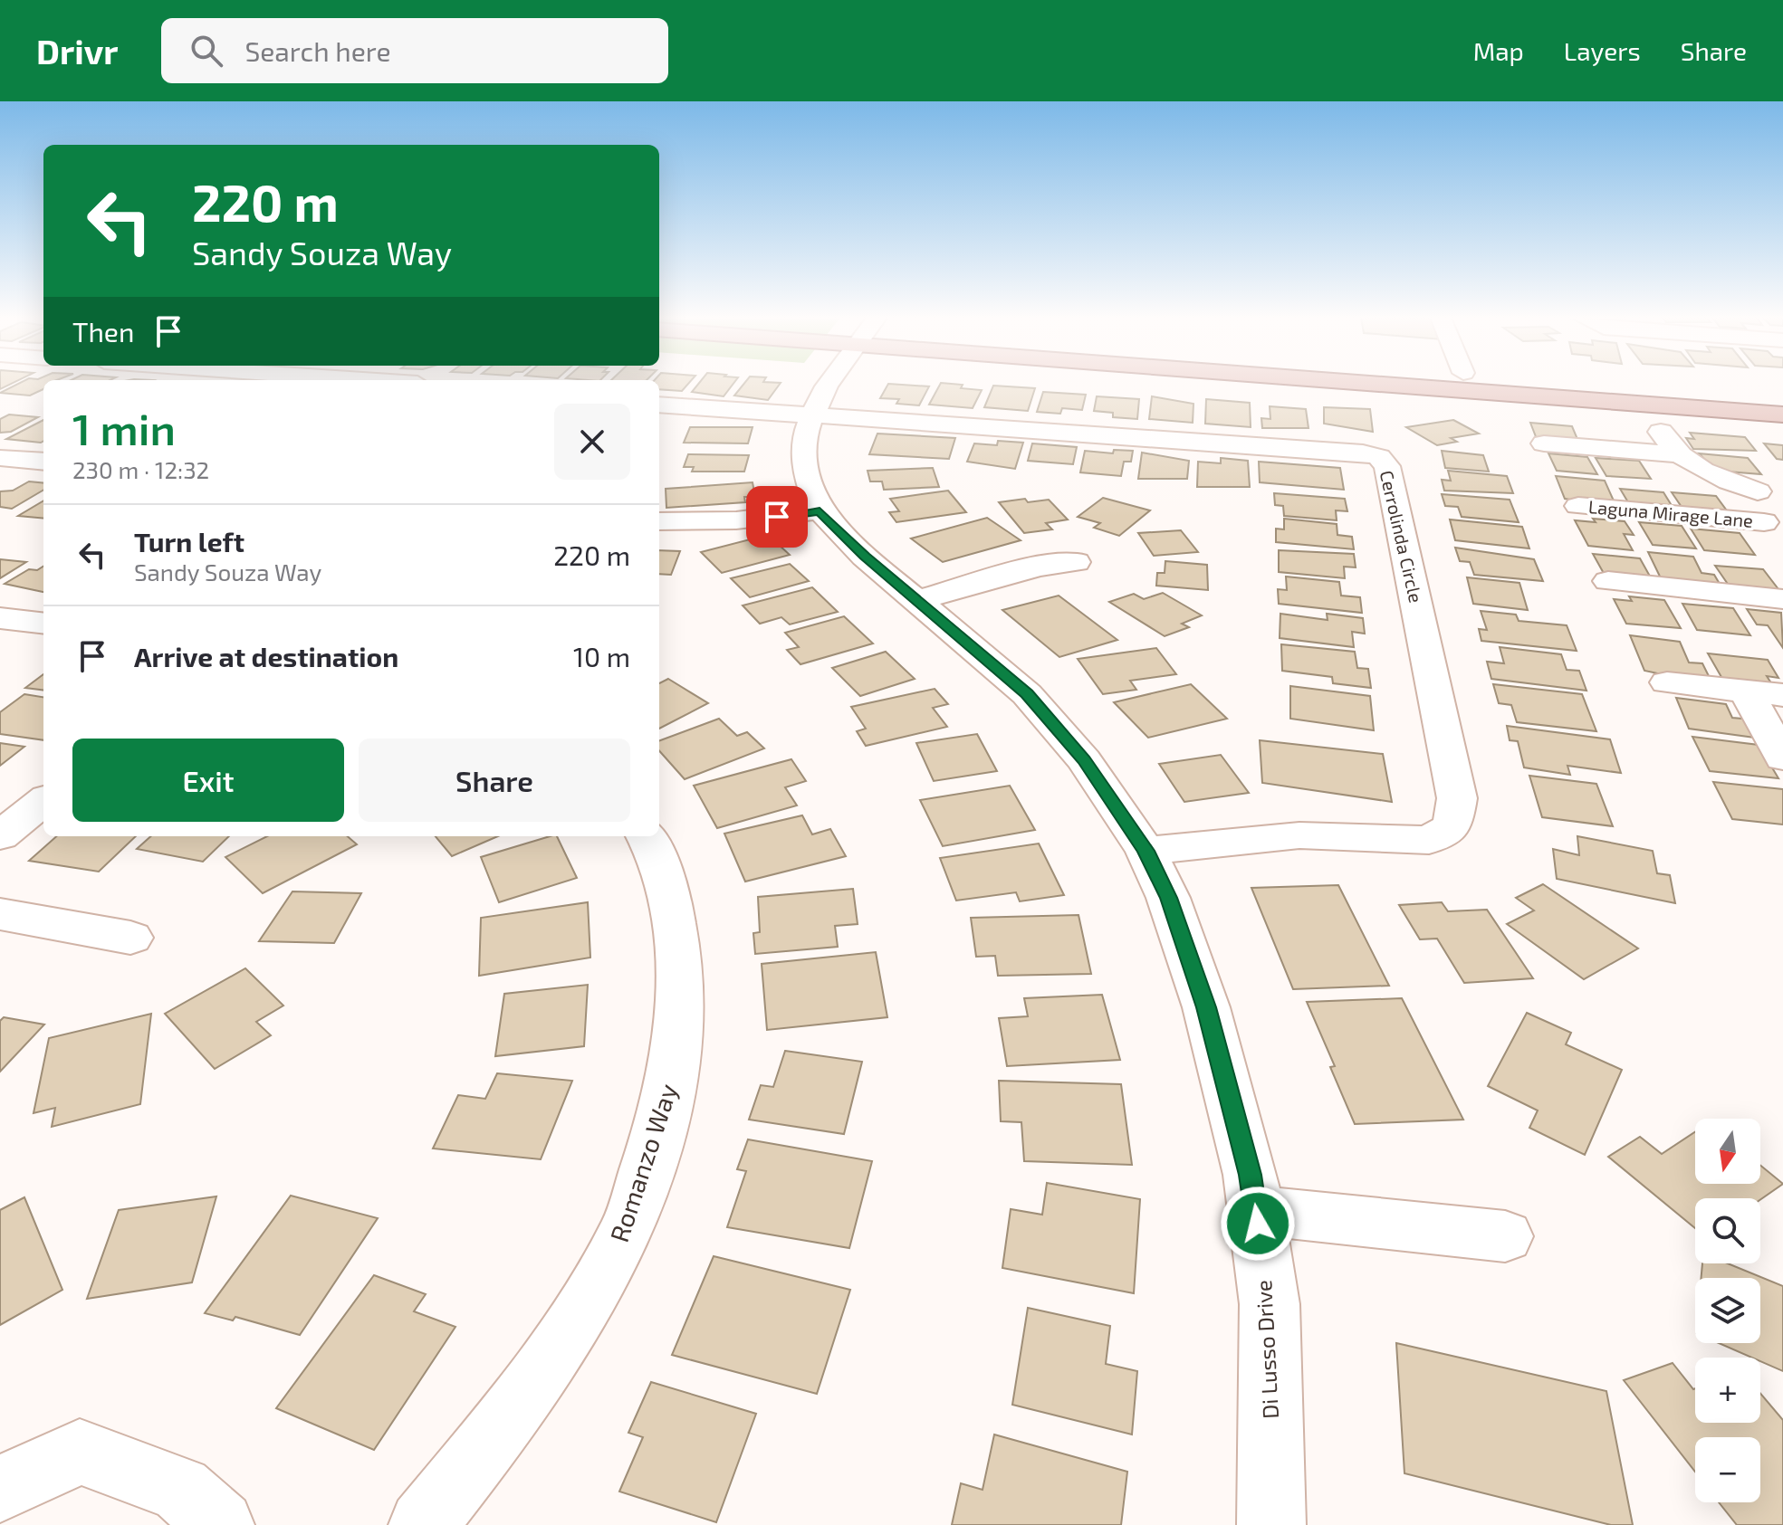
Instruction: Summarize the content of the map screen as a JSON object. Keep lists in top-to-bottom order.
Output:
{
  "streets": {
    "street": [
      "Laguna Mirage Lane",
      "Cerrolinda Circle",
      "Romanzo Way",
      "Di Lusso Drive"
    ]
  },
  "crossings": [
    ["Cerrolinda Circle", "Di Lusso Drive"]
  ],
  "north": "bottom",
  "page": {
    "header": "Drivr",
    "search": "Search here",
    "nav": ["Map", "Layers", "Share"],
    "turn": ["220 m", "Sandy Souza Way"],
    "then": "Then",
    "heading": ["1 min", "230 m · 12:32"],
    "list": [
      {
        "name": "Turn left",
        "note": "Sandy Souza Way",
        "value": "220 m"
      },
      {
        "name": "Arrive at destination",
        "value": "10 m"
      }
    ],
    "buttons": ["Exit", "Share"],
    "map_buttons": ["+", "−"]
  }
}
